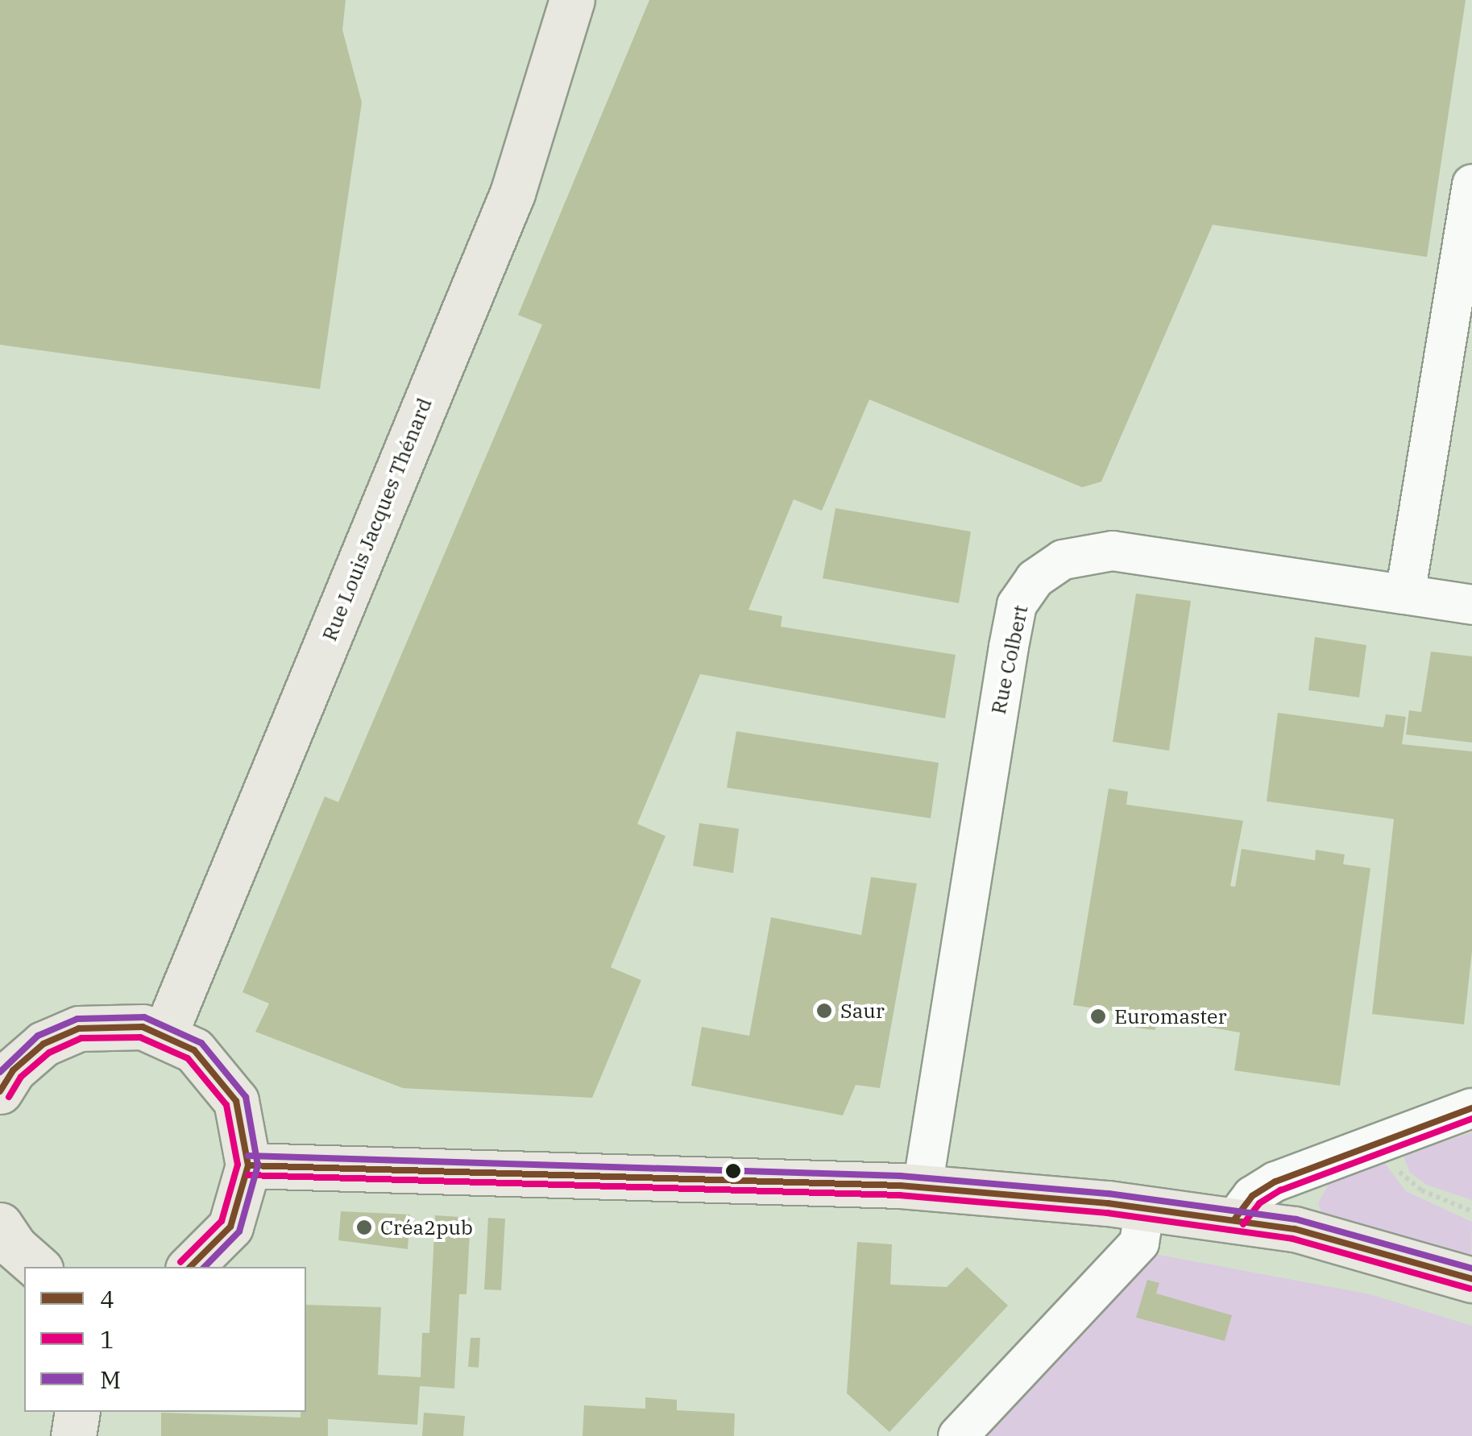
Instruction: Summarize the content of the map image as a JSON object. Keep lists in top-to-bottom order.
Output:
{
  "streets": {
    "main road": ["Rue Louis Jacques Thénard"],
    "street": ["Rue Colbert"]
  },
  "places": ["Saur", "Euromaster", "Créa2pub"],
  "lines": ["transit line M", "transit line 4", "transit line 1"],
  "legend": ["4", "1", "M"]
}
